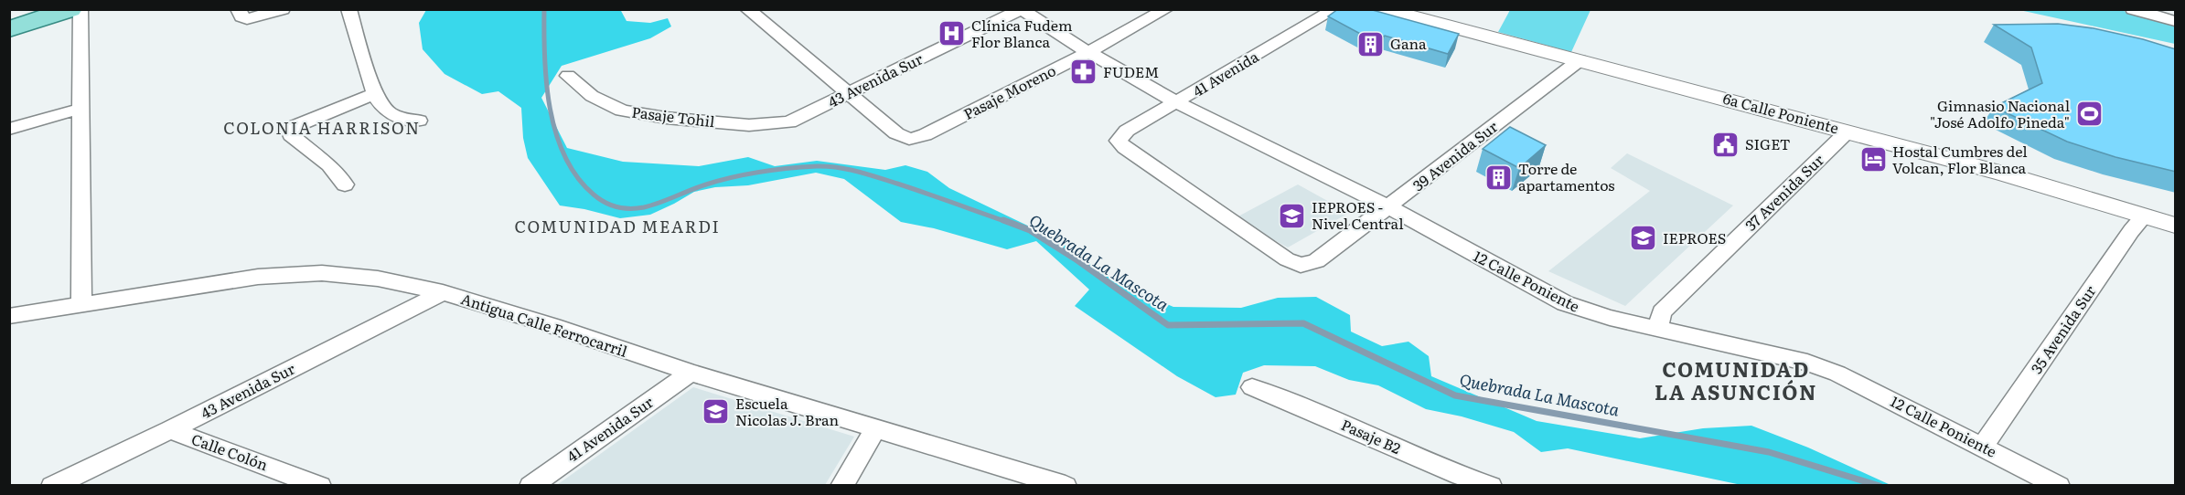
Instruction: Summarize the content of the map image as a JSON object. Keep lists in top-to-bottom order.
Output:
{
  "streets": {
    "street": [
      "41 Avenida",
      "43 Avenida Sur",
      "Pasaje Moreno",
      "6a Calle Poniente",
      "Pasaje Tohil",
      "39 Avenida Sur",
      "37 Avenida Sur",
      "12 Calle Poniente",
      "Antigua Calle Ferrocarril",
      "35 Avenida Sur",
      "41 Avenida Sur",
      "Pasaje B2",
      "Calle Colón"
    ]
  },
  "crossings": [
    ["41 Avenida", "39 Avenida Sur"],
    ["41 Avenida", "12 Calle Poniente"],
    ["43 Avenida Sur", "Pasaje Moreno"],
    ["43 Avenida Sur", "Pasaje Tohil"],
    ["43 Avenida Sur", "12 Calle Poniente"],
    ["43 Avenida Sur", "Antigua Calle Ferrocarril"],
    ["43 Avenida Sur", "Calle Colón"],
    ["Pasaje Moreno", "12 Calle Poniente"],
    ["6a Calle Poniente", "39 Avenida Sur"],
    ["6a Calle Poniente", "37 Avenida Sur"],
    ["6a Calle Poniente", "35 Avenida Sur"],
    ["39 Avenida Sur", "12 Calle Poniente"],
    ["37 Avenida Sur", "12 Calle Poniente"],
    ["12 Calle Poniente", "35 Avenida Sur"],
    ["Antigua Calle Ferrocarril", "41 Avenida Sur"]
  ],
  "districts": ["COLONIA HARRISON", "COMUNIDAD MEARDI", "COMUNIDAD LA ASUNCIÓN"],
  "water": ["Quebrada La Mascota"],
  "places": {
    "hospital": ["Clínica Fudem Flor Blanca"],
    "building": ["Gana", "Torre de apartamentos"],
    "pharmacy": ["FUDEM"],
    "sports": ["Gimnasio Nacional \"José Adolfo Pineda\""],
    "public building": ["SIGET"],
    "hotel": ["Hostal Cumbres del Volcan, Flor Blanca"],
    "school or university": ["IEPROES - Nivel Central", "IEPROES", "Escuela Nicolas J. Bran"]
  }
}
